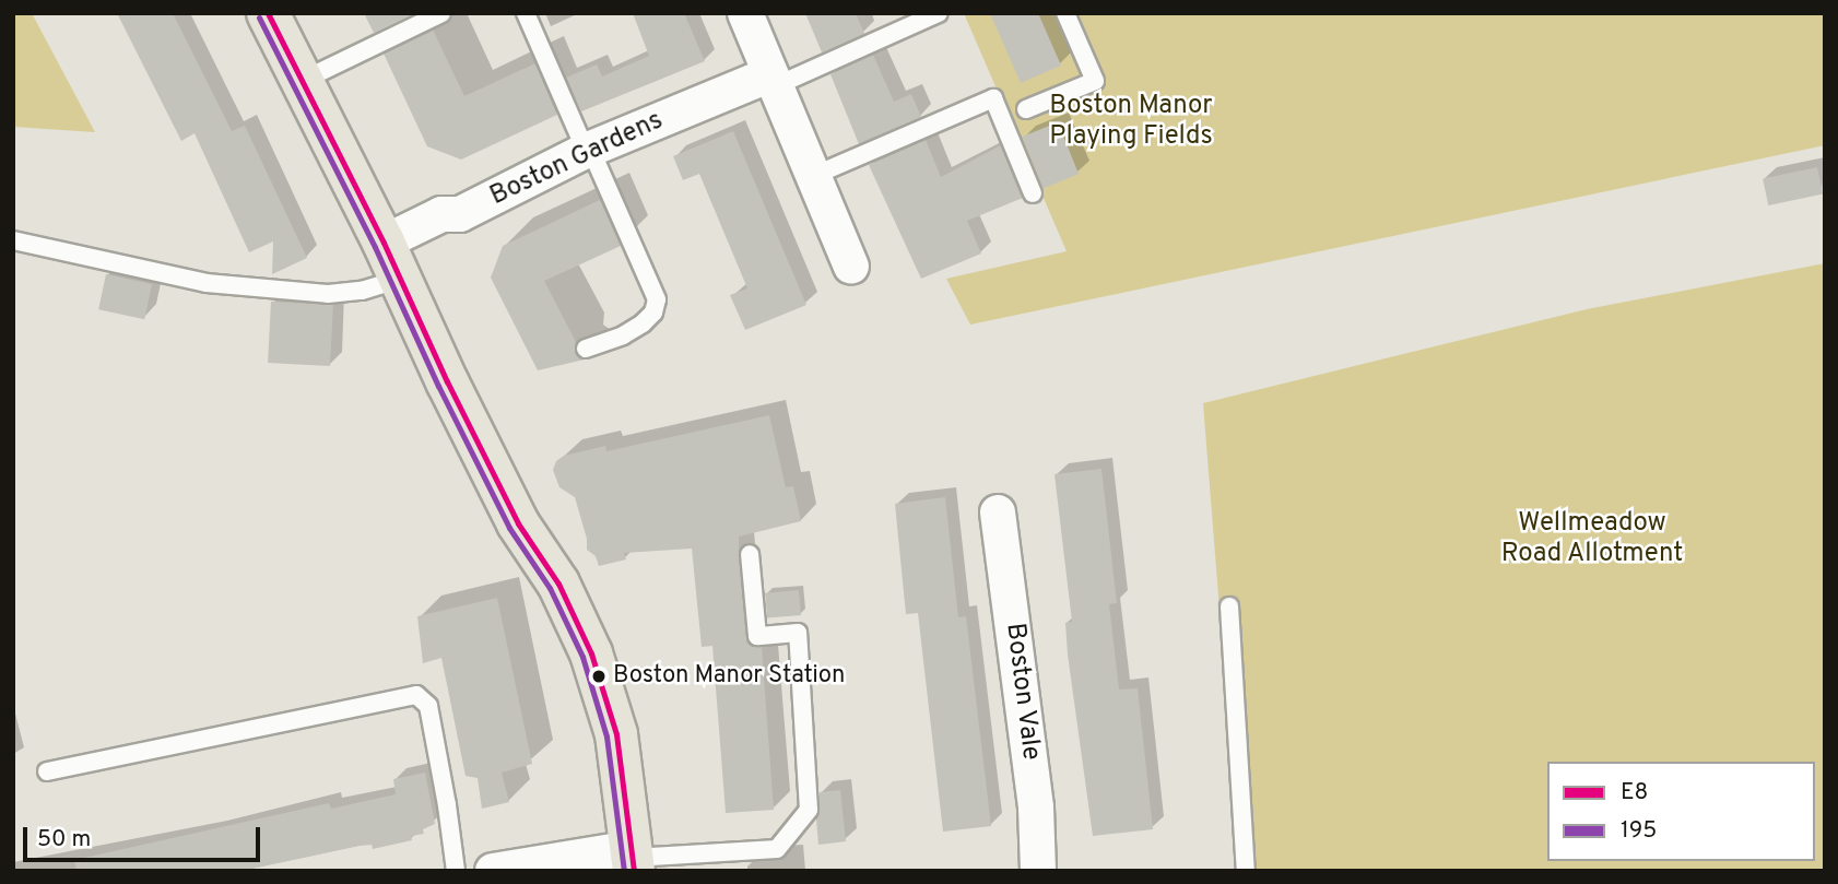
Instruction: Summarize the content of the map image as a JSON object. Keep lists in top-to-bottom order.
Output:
{
  "streets": {
    "street": ["Boston Gardens", "Boston Vale"]
  },
  "parks": ["Boston Manor Playing Fields", "Wellmeadow Road Allotment"],
  "places": ["Boston Manor Station"],
  "lines": ["transit line E8", "transit line 195"],
  "legend": ["E8", "195"],
  "scale_bar": "50 m"
}
